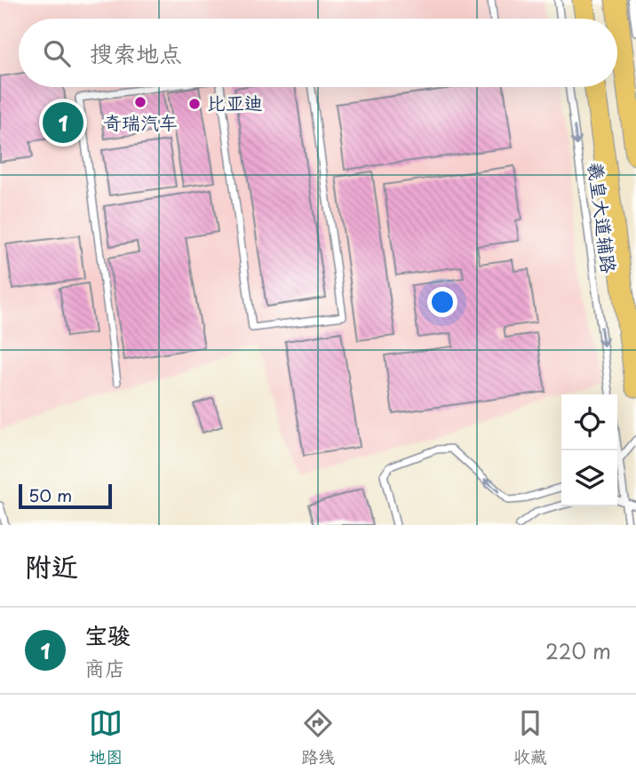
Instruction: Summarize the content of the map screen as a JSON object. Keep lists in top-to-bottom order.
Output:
{
  "streets": {
    "lane": ["羲皇大道辅路"]
  },
  "one_way": ["羲皇大道辅路"],
  "places": ["奇瑞汽车", "比亚迪"],
  "scale_bar": "50 m",
  "page": {
    "search": "搜索地点",
    "pins": "1",
    "scale": "50 m",
    "heading": "附近",
    "list": [
      {
        "mark": "1",
        "name": "宝骏",
        "note": "商店",
        "value": "220 m"
      }
    ],
    "nav": ["地图", "路线", "收藏"]
  }
}
